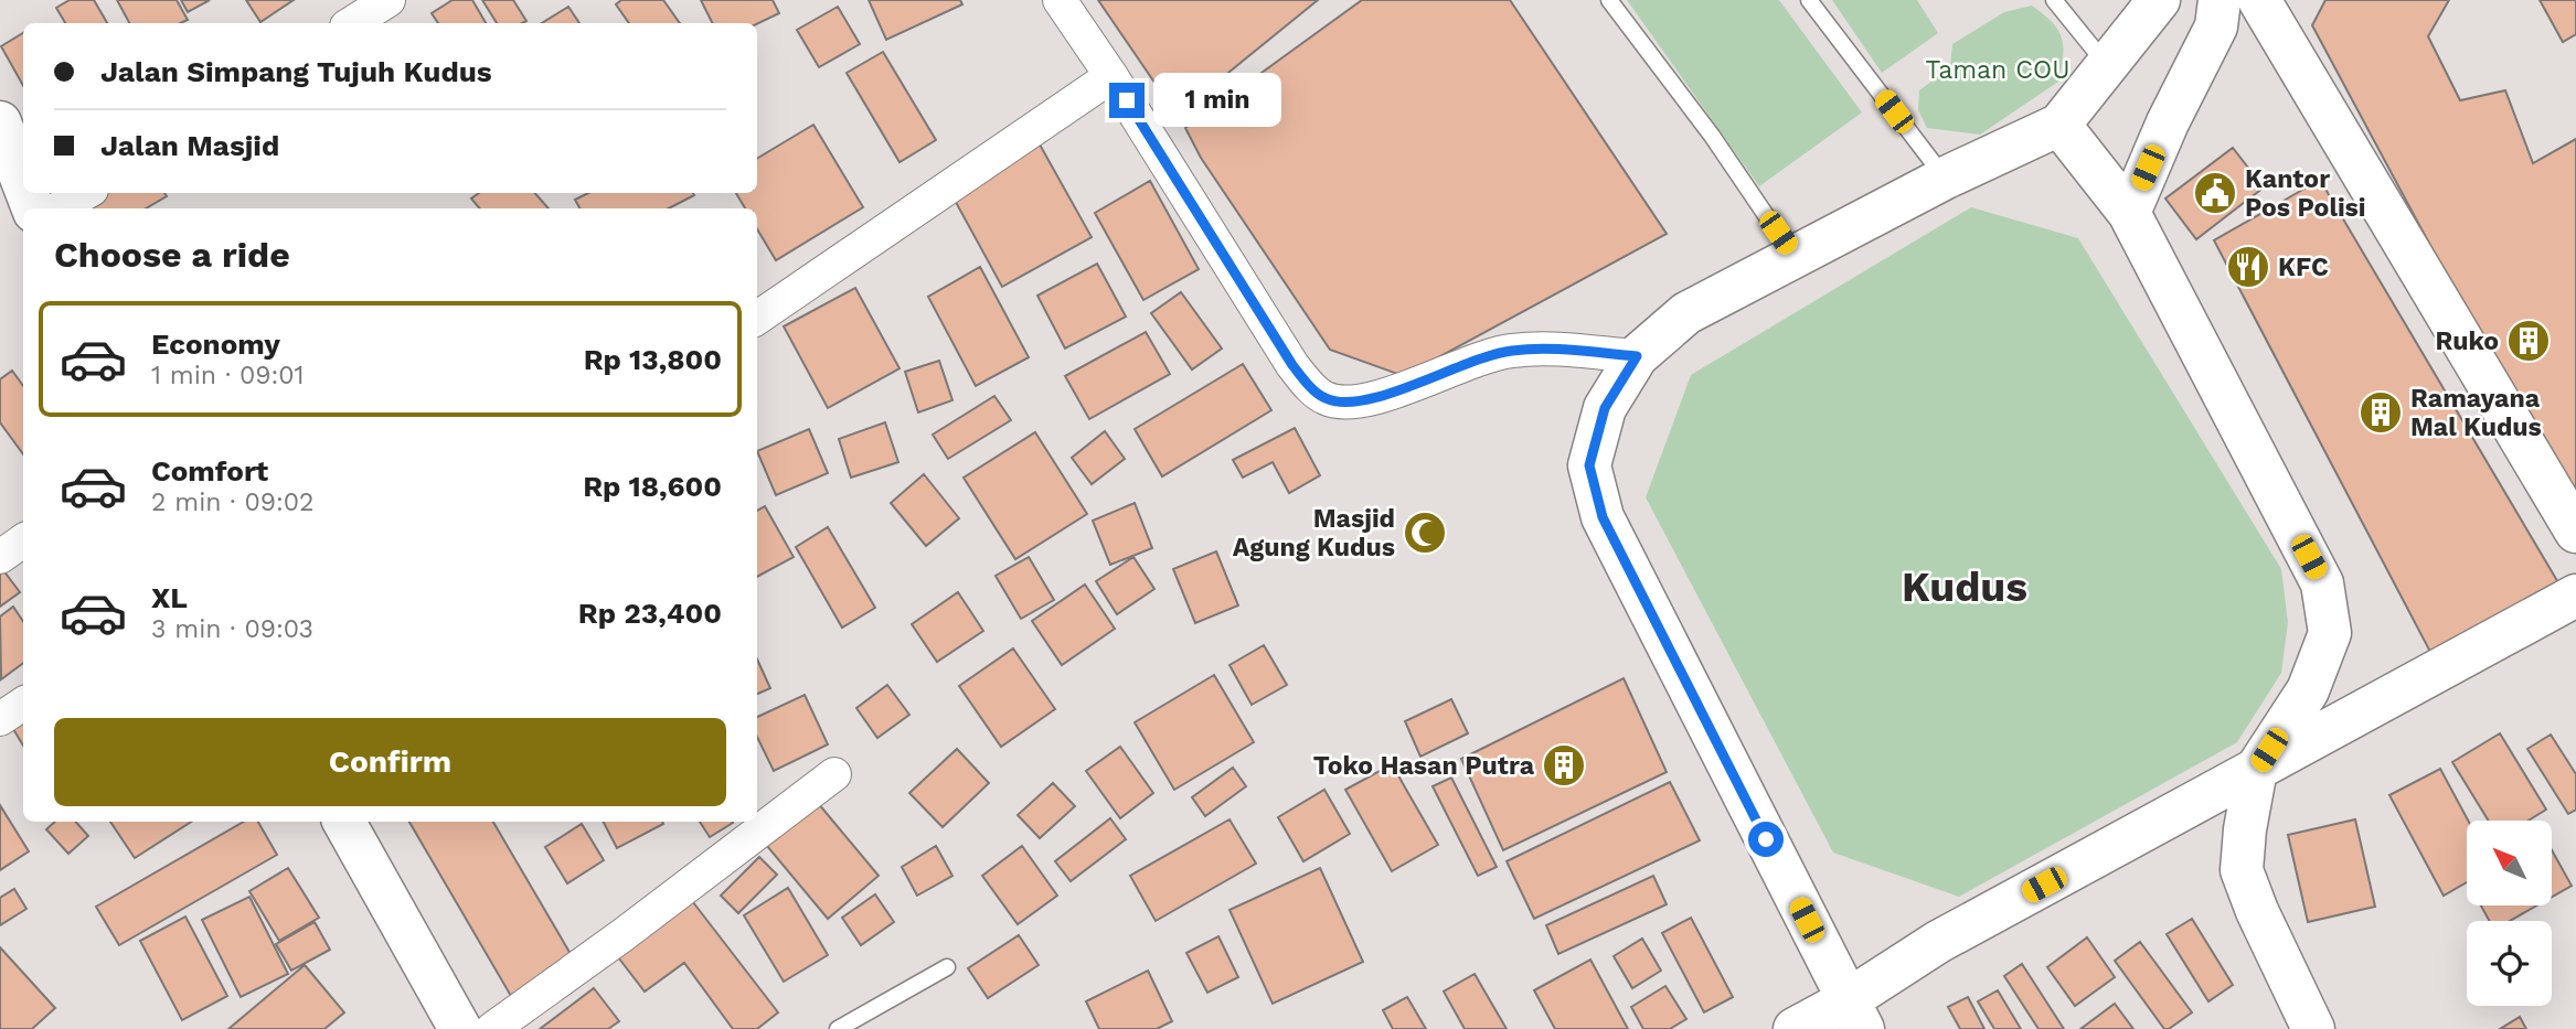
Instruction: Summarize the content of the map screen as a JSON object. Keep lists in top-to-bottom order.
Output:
{
  "districts": ["Kudus"],
  "parks": ["Taman COU"],
  "places": {
    "public building": ["Kantor Pos Polisi"],
    "restaurant": ["KFC"],
    "building": ["Ruko", "Ramayana Mal Kudus", "Toko Hasan Putra"],
    "mosque": ["Masjid Agung Kudus"]
  },
  "north": "top left",
  "page": {
    "banner": ["Jalan Simpang Tujuh Kudus", "Jalan Masjid"],
    "bubble": "1 min",
    "heading": "Choose a ride",
    "list": [
      {
        "name": "Economy",
        "note": "1 min · 09:01",
        "value": "Rp 13,800"
      },
      {
        "name": "Comfort",
        "note": "2 min · 09:02",
        "value": "Rp 18,600"
      },
      {
        "name": "XL",
        "note": "3 min · 09:03",
        "value": "Rp 23,400"
      }
    ],
    "buttons": "Confirm"
  }
}
